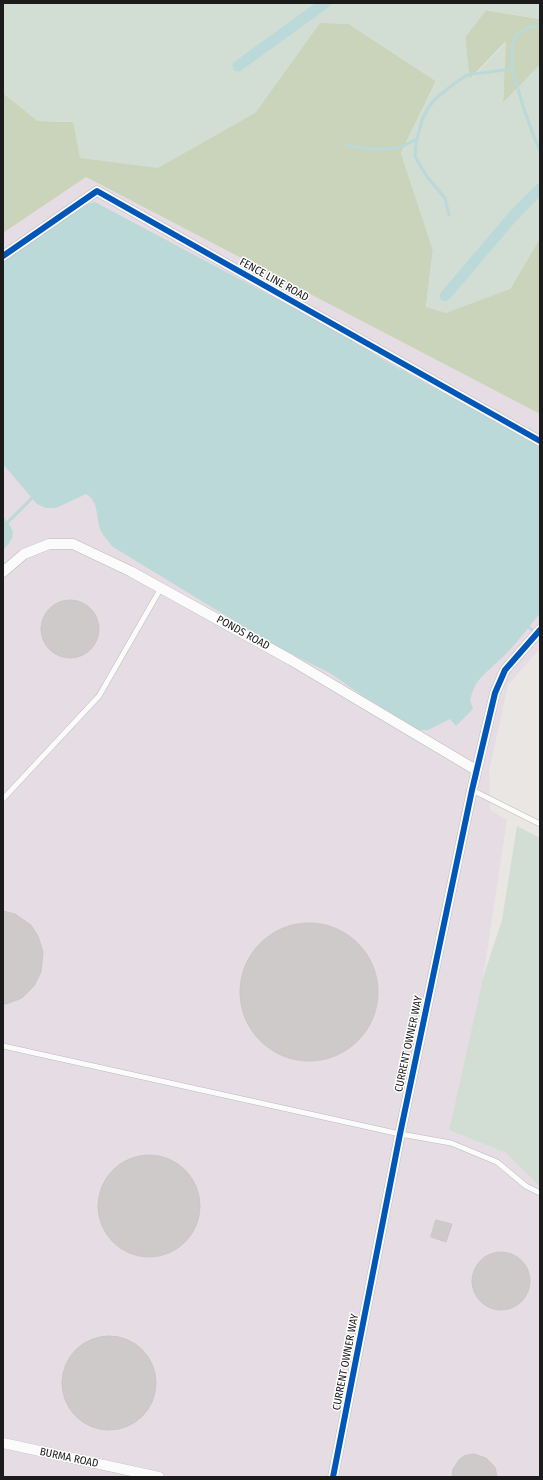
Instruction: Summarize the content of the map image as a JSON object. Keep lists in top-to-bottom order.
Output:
{
  "streets": {
    "street": [
      "FENCE LINE ROAD",
      "PONDS ROAD",
      "CURRENT OWNER WAY",
      "BURMA ROAD"
    ]
  },
  "crossings": [
    ["PONDS ROAD", "CURRENT OWNER WAY"]
  ]
}
